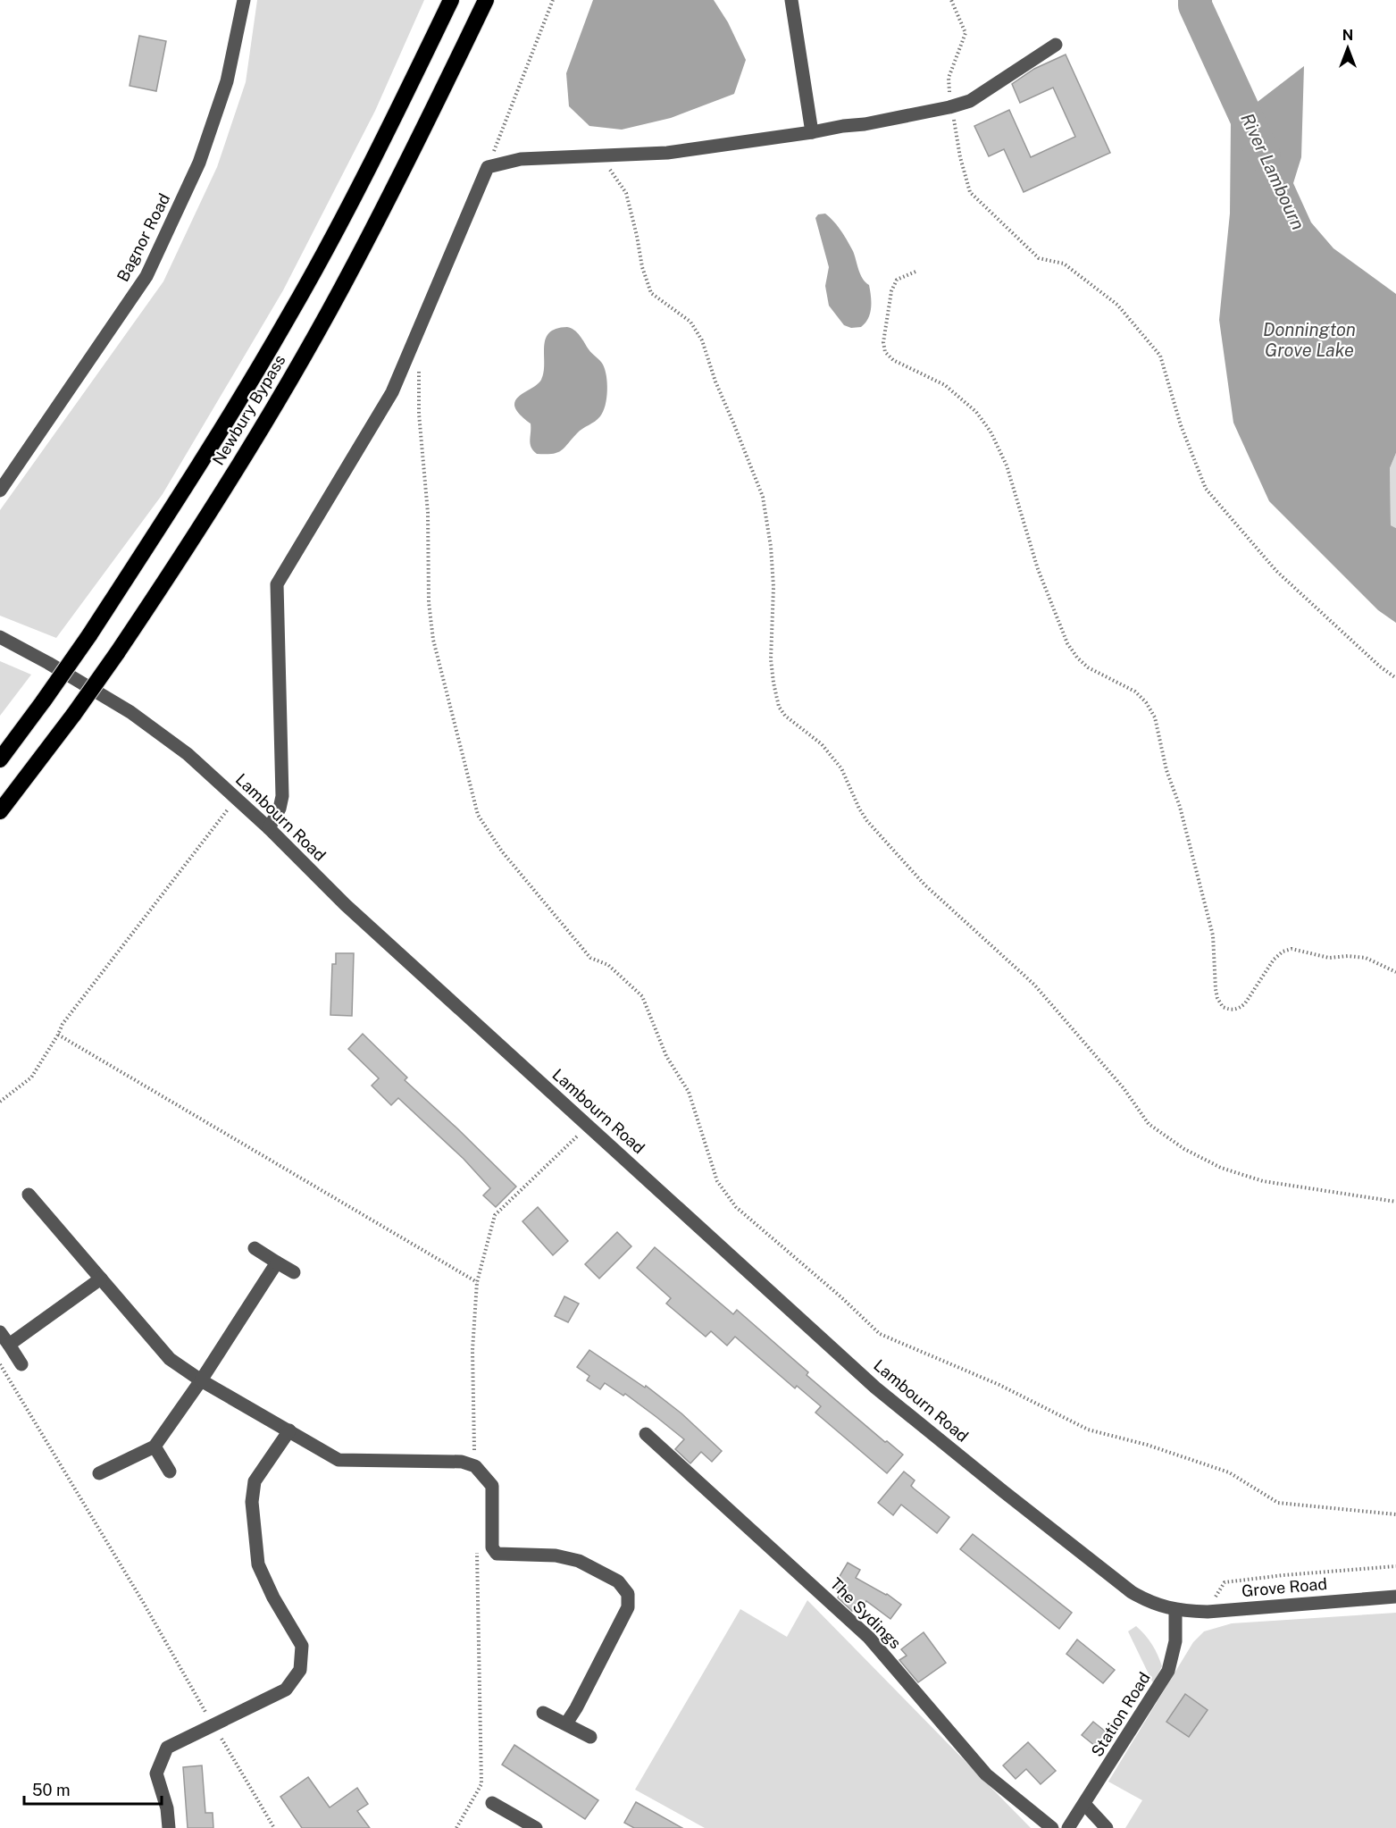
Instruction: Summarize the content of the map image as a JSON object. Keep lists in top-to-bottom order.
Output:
{
  "streets": {
    "highway": ["Newbury Bypass"],
    "street": [
      "Bagnor Road",
      "Lambourn Road",
      "Grove Road",
      "The Sydings",
      "Station Road"
    ]
  },
  "crossings": [
    ["Lambourn Road", "Grove Road"],
    ["Lambourn Road", "Station Road"],
    ["Grove Road", "Station Road"]
  ],
  "water": ["River Lambourn", "Donnington Grove Lake"],
  "scale_bar": "50 m",
  "north": "top"
}
